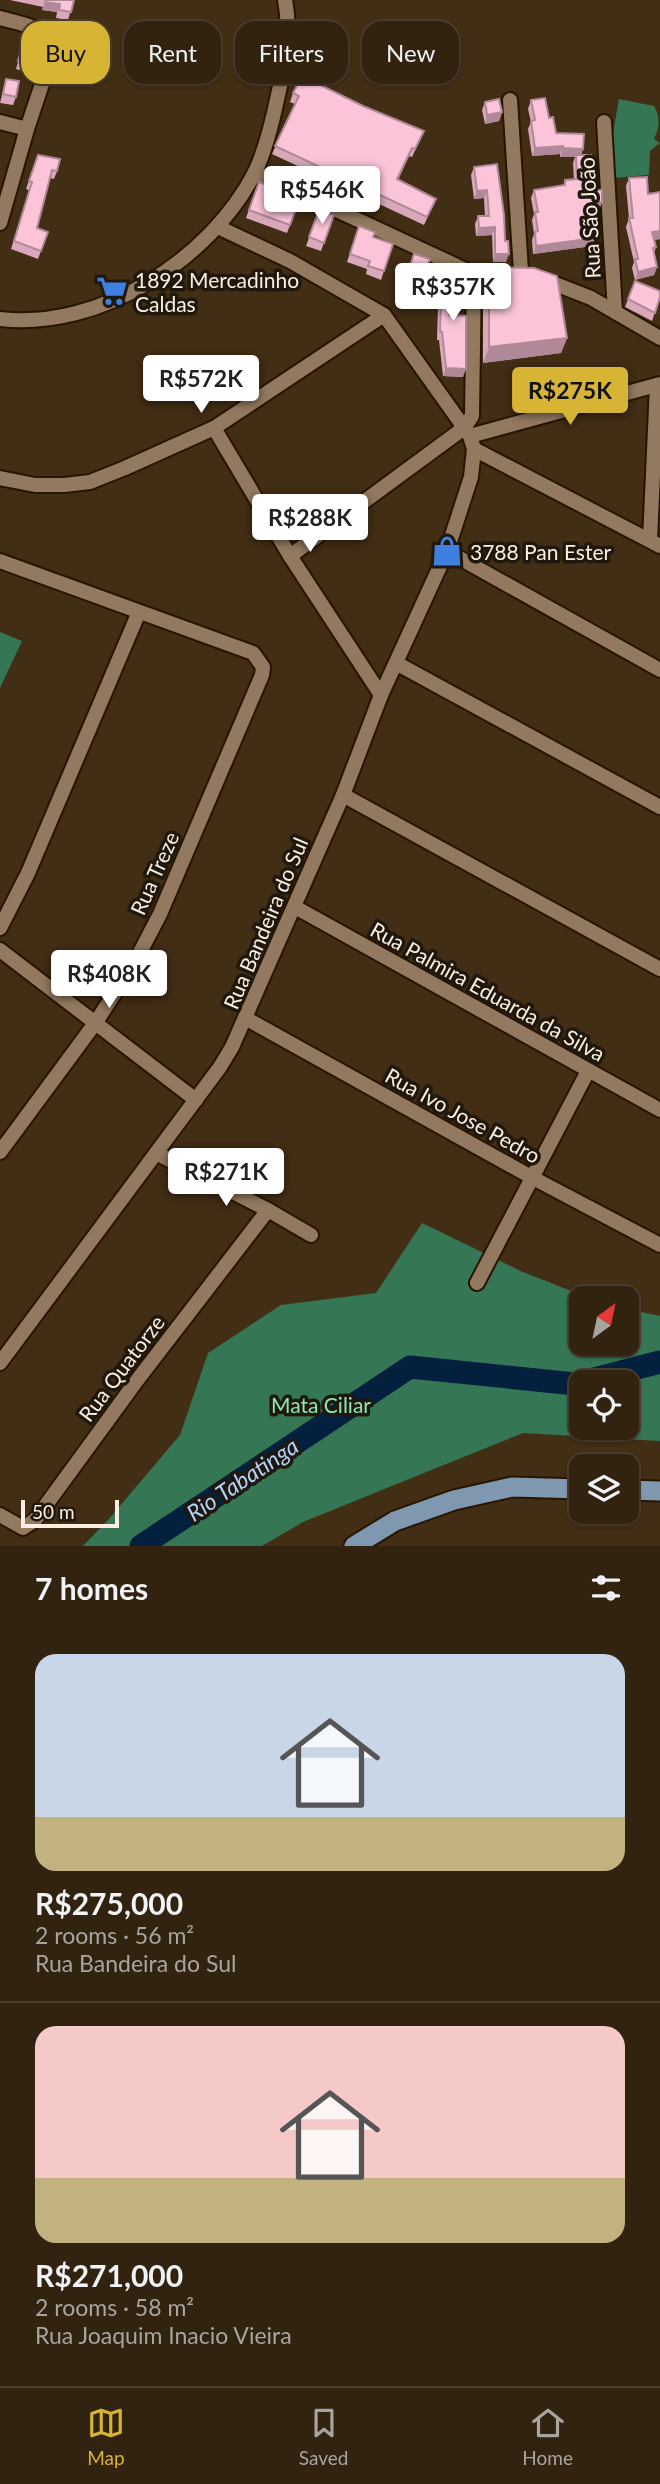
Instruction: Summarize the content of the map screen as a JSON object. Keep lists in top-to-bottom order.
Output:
{
  "streets": {
    "street": [
      "Rua São João",
      "Rua Treze",
      "Rua Bandeira do Sul",
      "Rua Palmira Eduarda da Silva",
      "Rua Ivo Jose Pedro",
      "Rua Quatorze"
    ]
  },
  "crossings": [
    ["Rua Bandeira do Sul", "Rua Palmira Eduarda da Silva"],
    ["Rua Bandeira do Sul", "Rua Ivo Jose Pedro"]
  ],
  "water": ["Rio Tabatinga"],
  "parks": ["Mata Ciliar"],
  "places": {
    "supermarket": ["1892 Mercadinho Caldas"],
    "shop": ["3788 Pan Ester"]
  },
  "scale_bar": "50 m",
  "north": "top right",
  "page": {
    "chip": [
      "Buy",
      "Rent",
      "Filters",
      "New"
    ],
    "price": [
      "R$546K",
      "R$357K",
      "R$572K",
      "R$275K",
      "R$288K",
      "R$408K",
      "R$271K"
    ],
    "scale": "50 m",
    "heading": "7 homes",
    "list": [
      {
        "name": "R$275,000",
        "note": "2 rooms · 56 m² · Rua Bandeira do Sul"
      },
      {
        "name": "R$271,000",
        "note": "2 rooms · 58 m² · Rua Joaquim Inacio Vieira"
      }
    ],
    "tabs": ["Map", "Saved", "Home"]
  }
}
